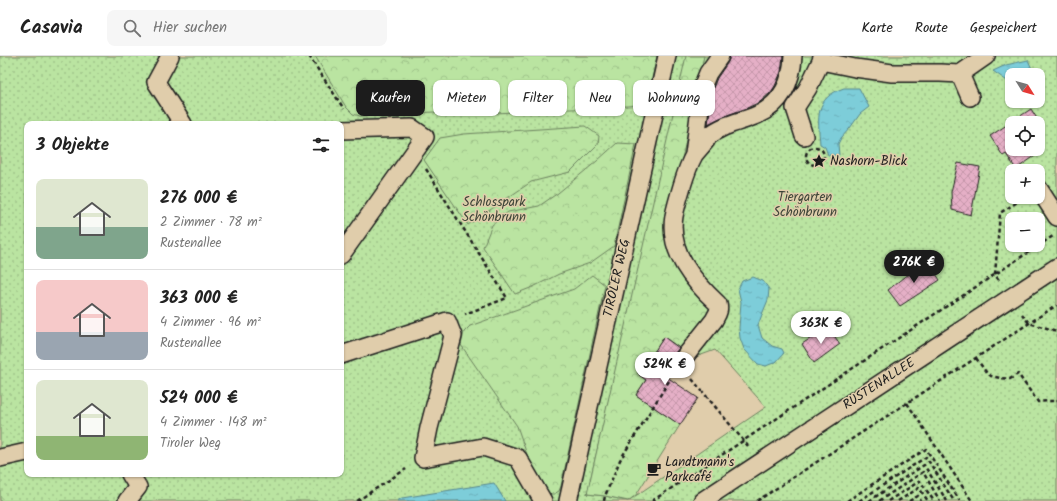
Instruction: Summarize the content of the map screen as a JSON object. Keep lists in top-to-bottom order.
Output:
{
  "streets": {
    "street": ["TIROLER WEG", "RUSTENALLEE"]
  },
  "parks": ["Tiergarten Schönbrunn", "Schlosspark Schönbrunn"],
  "places": {
    "place": ["Nashorn-Blick"],
    "cafe": ["Landtmann's Parkcafé"]
  },
  "north": "bottom right",
  "page": {
    "header": "Casavia",
    "search": "Hier suchen",
    "nav": ["Karte", "Route", "Gespeichert"],
    "map_buttons": ["+", "−"],
    "chip": [
      "Kaufen",
      "Mieten",
      "Filter",
      "Neu",
      "Wohnung"
    ],
    "heading": "3 Objekte",
    "list": [
      {
        "name": "276 000 €",
        "note": "2 Zimmer · 78 m² · Rustenallee"
      },
      {
        "name": "363 000 €",
        "note": "4 Zimmer · 96 m² · Rustenallee"
      },
      {
        "name": "524 000 €",
        "note": "4 Zimmer · 148 m² · Tiroler Weg"
      }
    ],
    "price": ["276K €", "363K €", "524K €"]
  }
}
